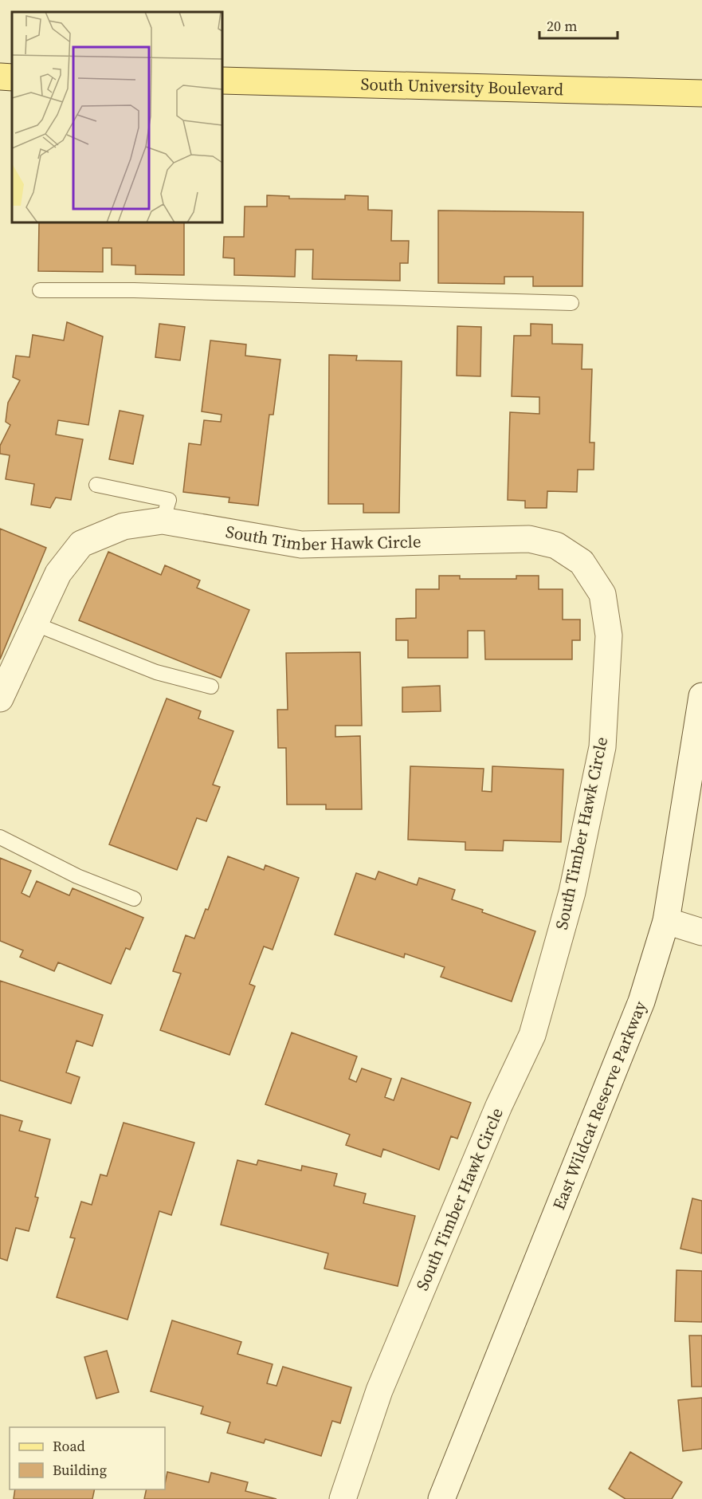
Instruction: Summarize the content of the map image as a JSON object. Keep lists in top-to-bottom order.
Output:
{
  "streets": {
    "main road": ["South University Boulevard"],
    "street": ["South Timber Hawk Circle", "East Wildcat Reserve Parkway"]
  },
  "legend": ["Road", "Building"],
  "scale_bar": "20 m"
}
